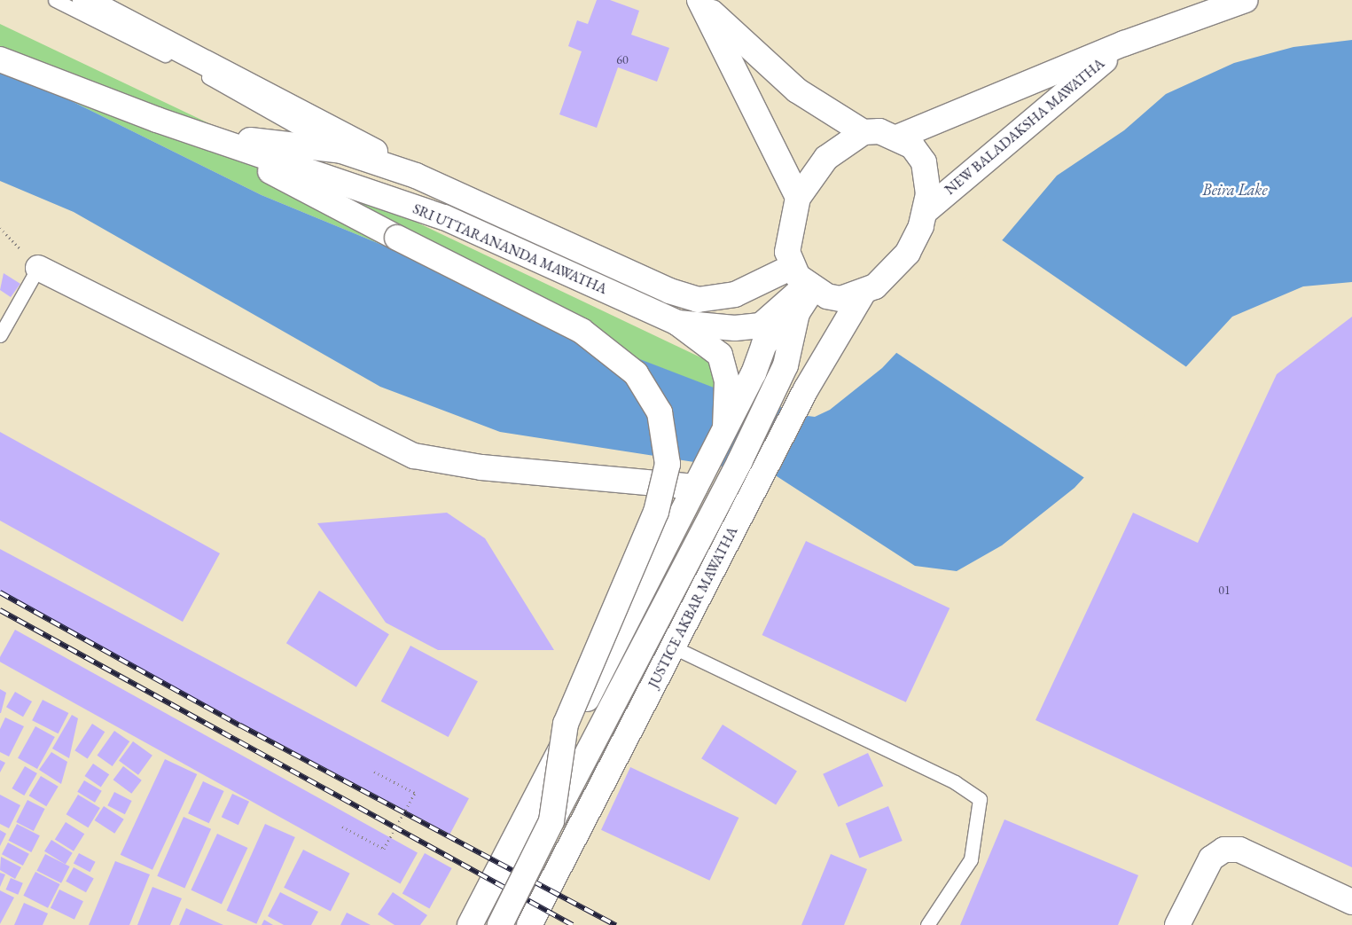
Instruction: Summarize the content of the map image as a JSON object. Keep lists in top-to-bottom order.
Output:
{
  "streets": {
    "main road": ["NEW BALADAKSHA MAWATHA", "SRI UTTARANANDA MAWATHA", "JUSTICE AKBAR MAWATHA"]
  },
  "crossings": [
    ["NEW BALADAKSHA MAWATHA", "SRI UTTARANANDA MAWATHA"],
    ["NEW BALADAKSHA MAWATHA", "JUSTICE AKBAR MAWATHA"],
    ["SRI UTTARANANDA MAWATHA", "JUSTICE AKBAR MAWATHA"]
  ],
  "water": ["Beira Lake"],
  "house_numbers": ["60", "01"]
}
